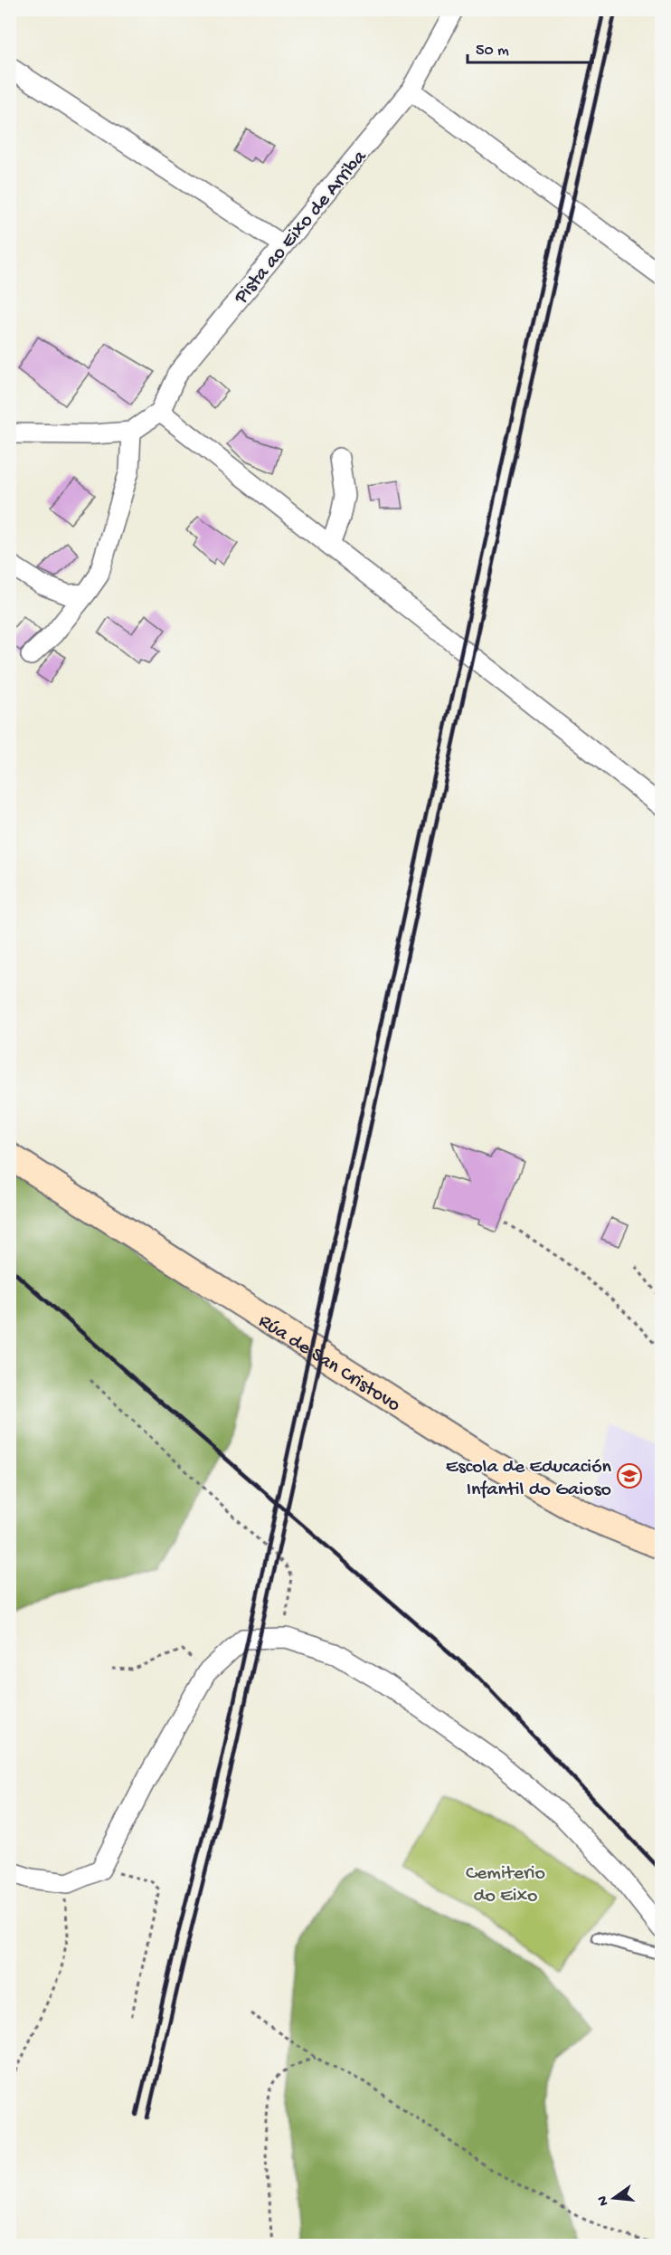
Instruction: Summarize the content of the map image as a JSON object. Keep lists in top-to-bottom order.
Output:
{
  "streets": {
    "street": ["Pista ao Eixo de Arriba", "Rúa de San Cristovo"]
  },
  "parks": ["Cemiterio do Eixo"],
  "places": {
    "school or university": ["Escola de Educación Infantil do Gaioso"]
  },
  "scale_bar": "50 m",
  "north": "left"
}
